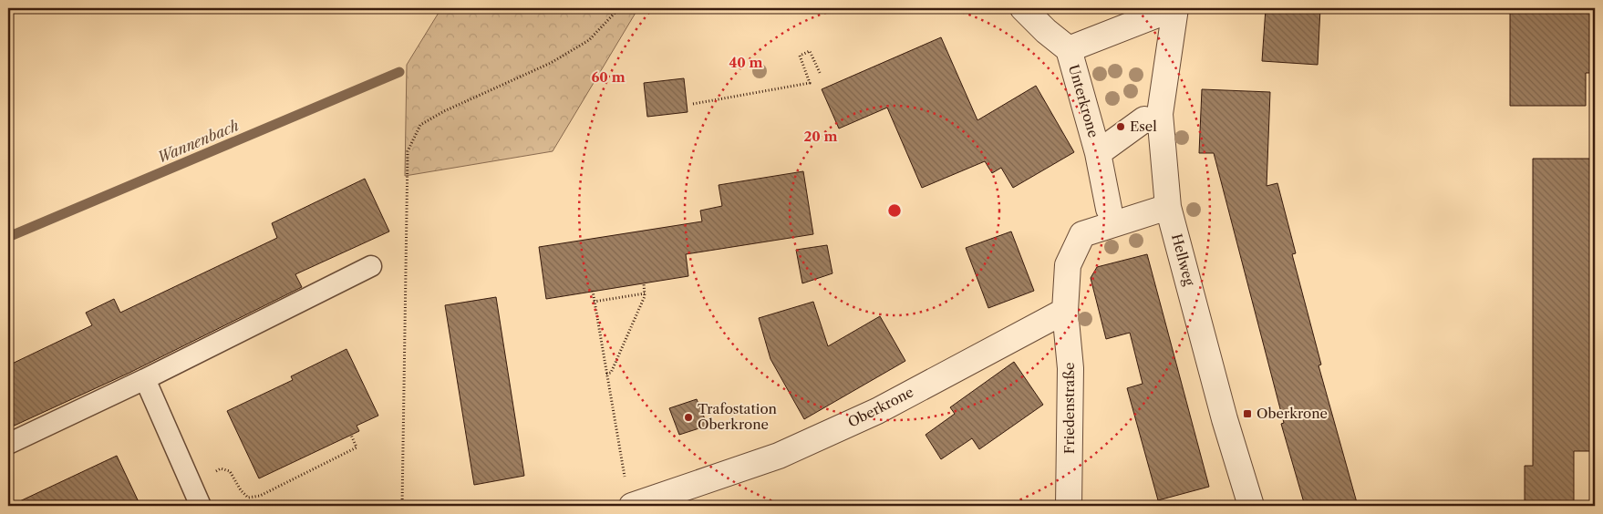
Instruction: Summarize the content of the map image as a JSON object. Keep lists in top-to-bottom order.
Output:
{
  "streets": {
    "street": [
      "Unterkrone",
      "Hellweg",
      "Oberkrone",
      "Friedenstraße"
    ]
  },
  "crossings": [
    ["Unterkrone", "Hellweg"],
    ["Oberkrone", "Friedenstraße"]
  ],
  "water": ["Wannenbach"],
  "places": {
    "other": ["Esel", "Trafostation Oberkrone"],
    "transit": ["Oberkrone"]
  },
  "rings": ["40 m", "60 m", "20 m"]
}
